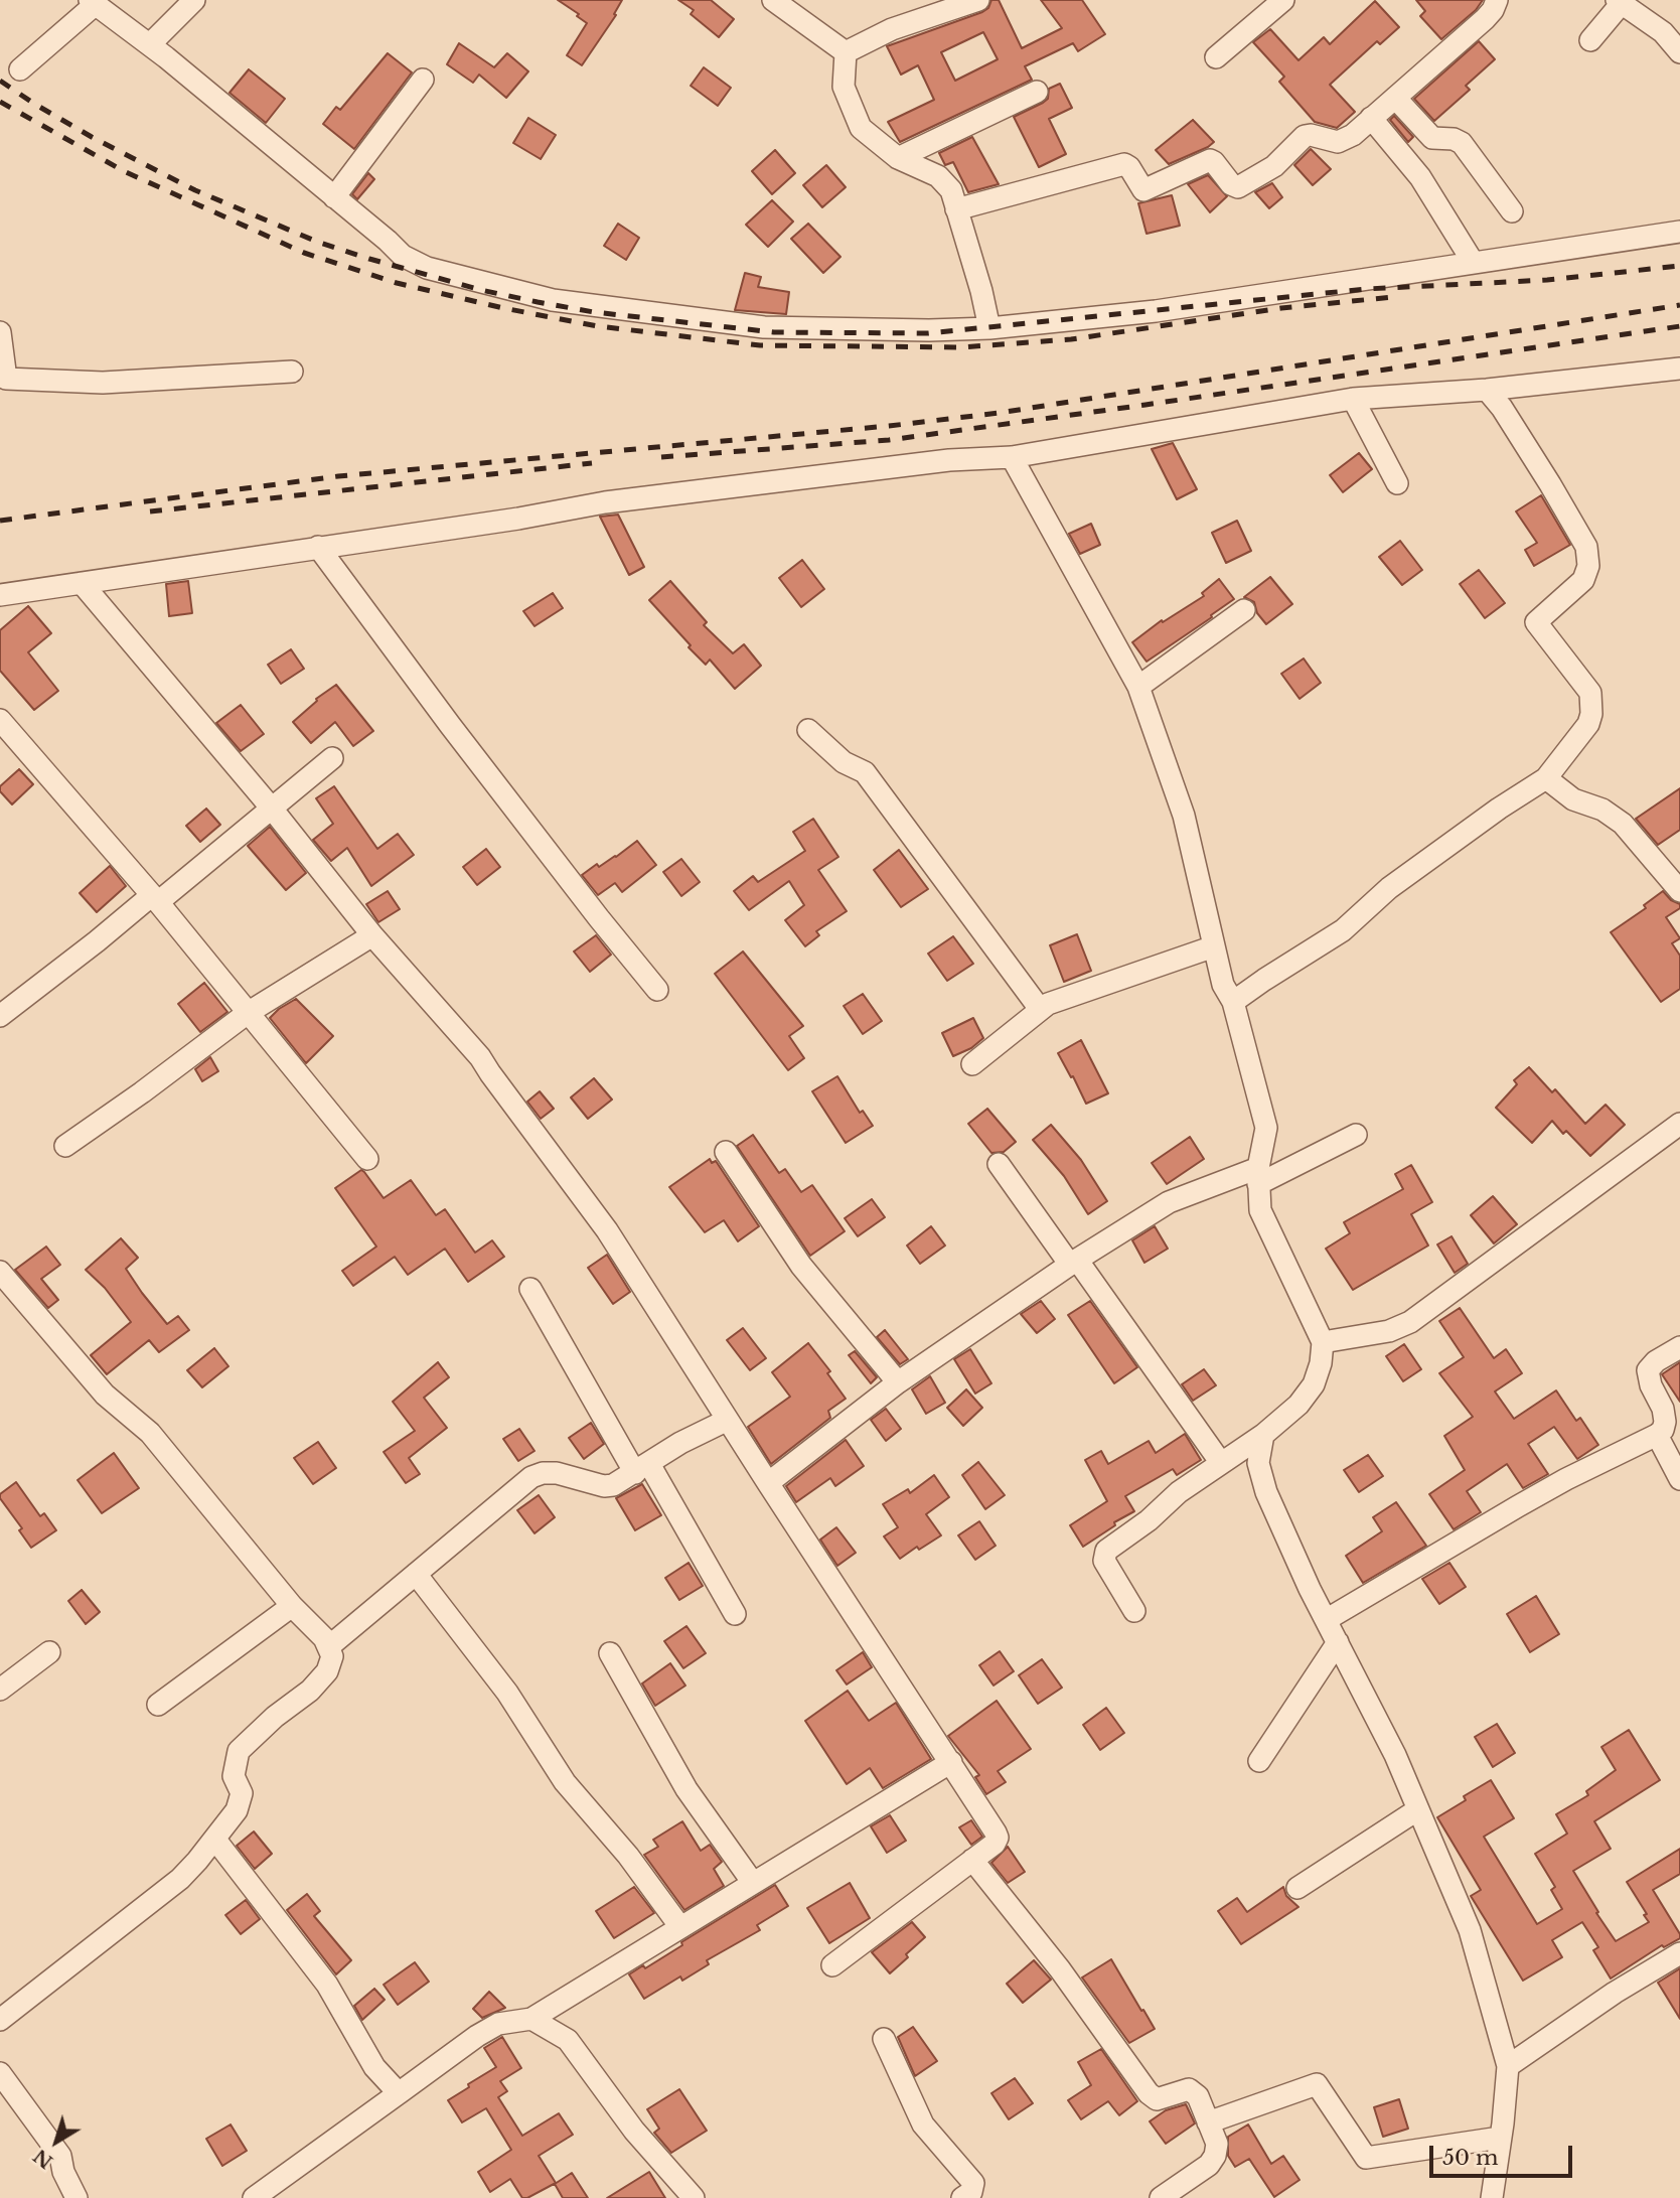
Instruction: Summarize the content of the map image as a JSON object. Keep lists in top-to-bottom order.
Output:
{
  "scale_bar": "50 m",
  "north": "bottom left"
}
